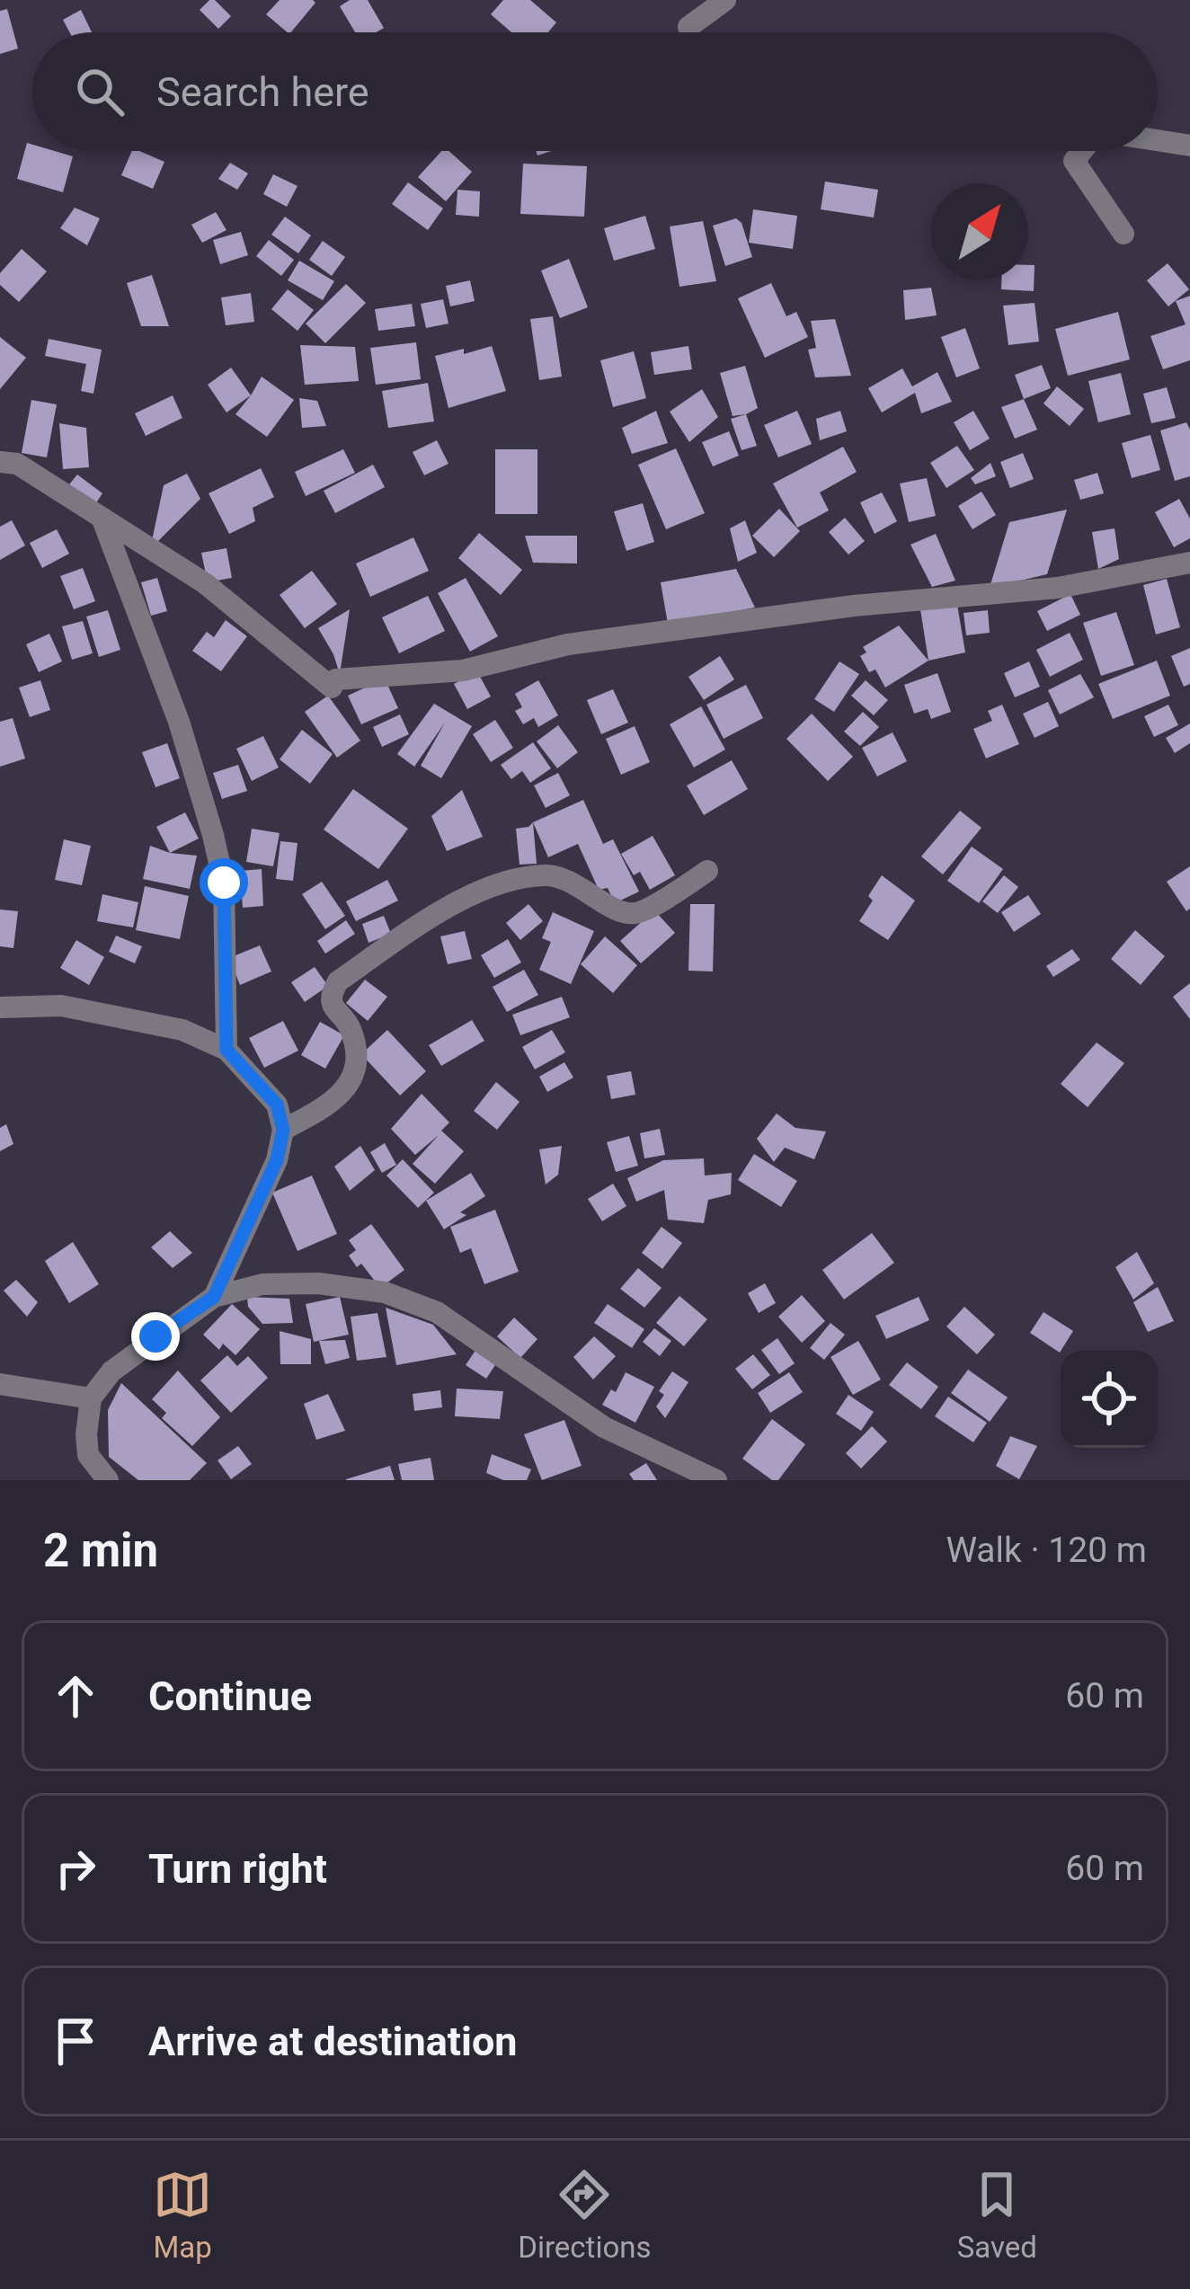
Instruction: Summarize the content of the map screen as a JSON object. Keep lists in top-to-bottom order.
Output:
{
  "north": "top right",
  "page": {
    "search": "Search here",
    "heading": ["2 min", "Walk · 120 m"],
    "list": [
      ["Continue", "60 m"],
      ["Turn right", "60 m"],
      "Arrive at destination"
    ],
    "nav": ["Map", "Directions", "Saved"]
  }
}
